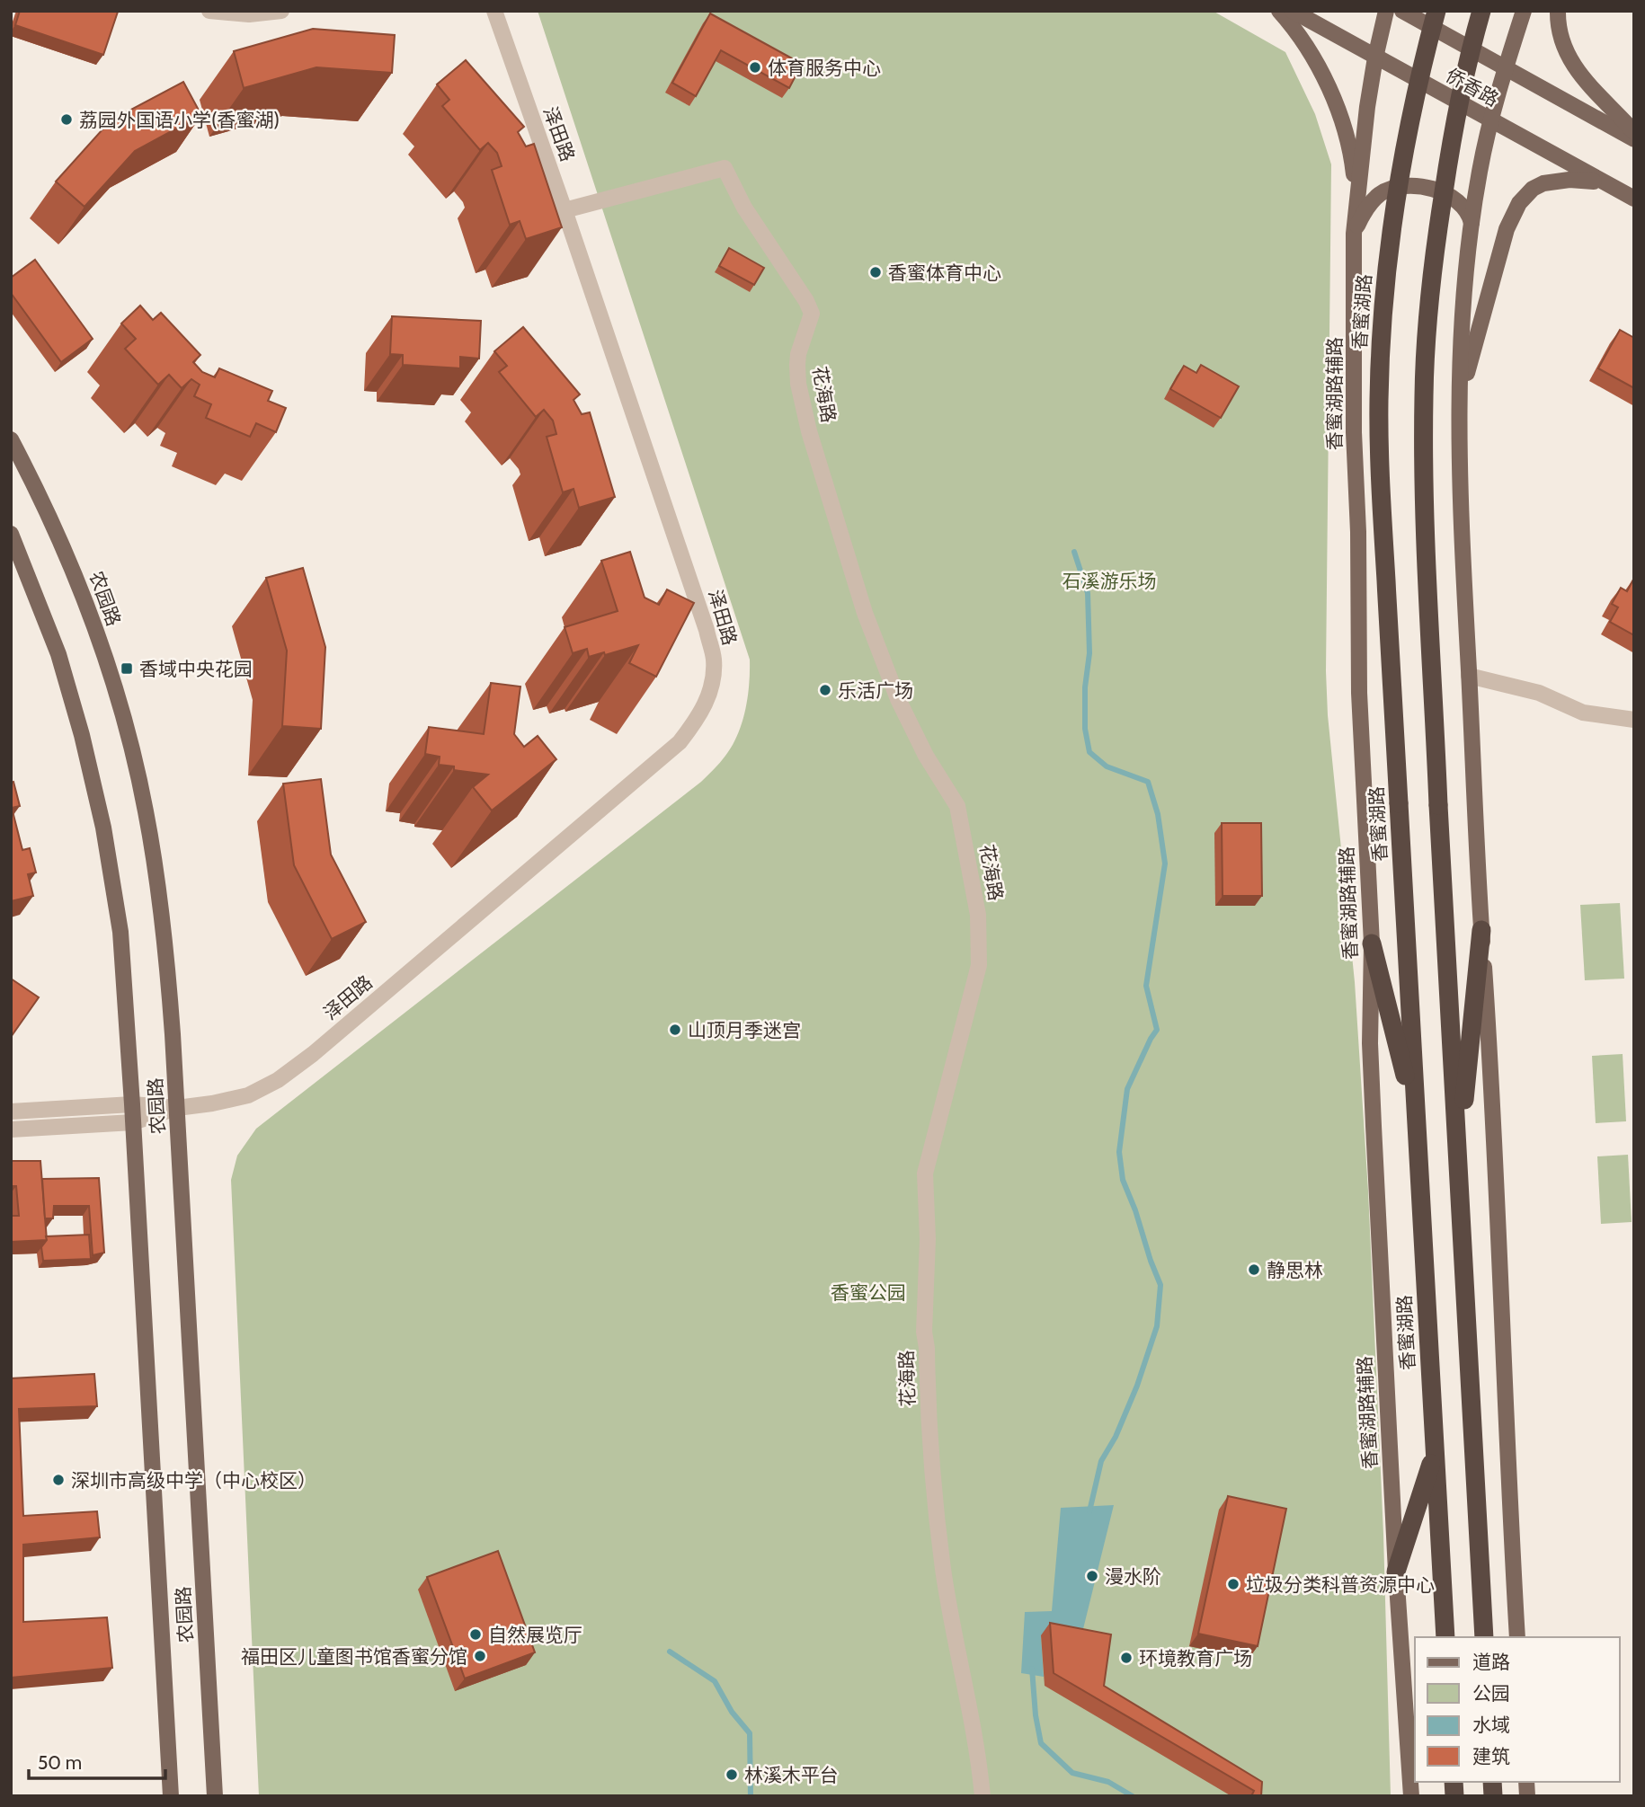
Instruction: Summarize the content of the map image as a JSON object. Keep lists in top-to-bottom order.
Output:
{
  "streets": {
    "highway": ["香蜜湖路"],
    "main road": ["侨香路", "香蜜湖路辅路", "农园路"],
    "street": ["泽田路", "花海路"]
  },
  "crossings": [
    ["侨香路", "香蜜湖路辅路"],
    ["泽田路", "花海路"],
    ["泽田路", "农园路"]
  ],
  "parks": ["石溪游乐场", "香蜜公园"],
  "places": {
    "other": [
      "体育服务中心",
      "荔园外国语小学(香蜜湖)",
      "香蜜体育中心",
      "乐活广场",
      "山顶月季迷宫",
      "静思林",
      "深圳市高级中学（中心校区）",
      "漫水阶",
      "垃圾分类科普资源中心",
      "自然展览厅",
      "福田区儿童图书馆香蜜分馆",
      "环境教育广场",
      "林溪木平台"
    ],
    "transit": ["香域中央花园"]
  },
  "legend": [
    "道路",
    "公园",
    "水域",
    "建筑"
  ],
  "scale_bar": "50 m"
}
